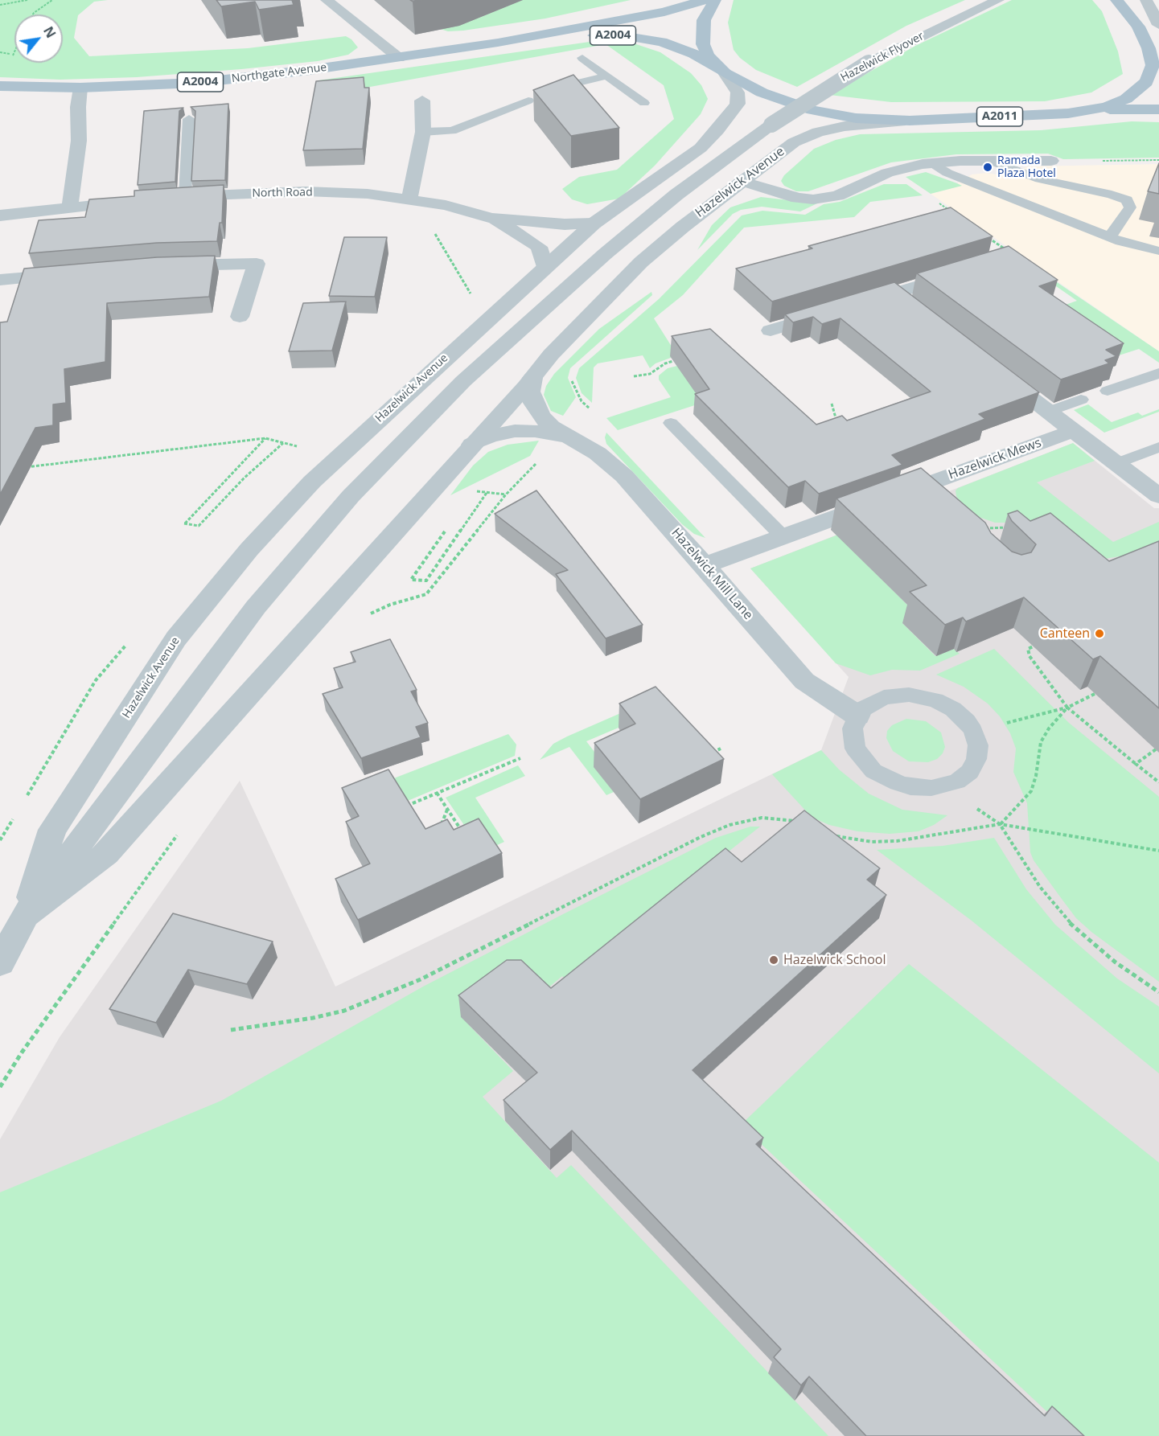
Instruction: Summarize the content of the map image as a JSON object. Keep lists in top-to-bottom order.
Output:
{
  "streets": {
    "main road": [
      "A2004",
      "Northgate Avenue",
      "A2011",
      "Hazelwick Avenue"
    ],
    "street": [
      "Hazelwick Flyover",
      "North Road",
      "Hazelwick Mews",
      "Hazelwick Mill Lane"
    ]
  },
  "crossings": [
    ["Hazelwick Flyover", "Hazelwick Avenue"],
    ["Northgate Avenue", "Hazelwick Avenue"],
    ["A2011", "Hazelwick Avenue"],
    ["Hazelwick Avenue", "North Road"],
    ["Hazelwick Avenue", "Hazelwick Mill Lane"],
    ["Hazelwick Mews", "Hazelwick Mill Lane"]
  ],
  "places": ["Ramada Plaza Hotel", "Canteen", "Hazelwick School"],
  "north": "top right"
}
